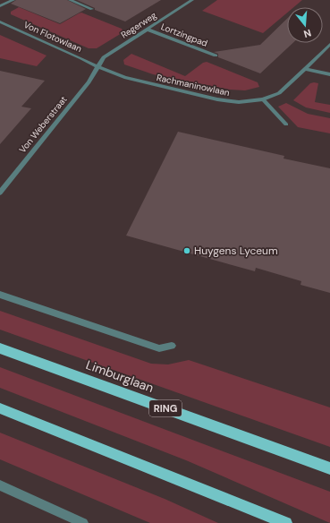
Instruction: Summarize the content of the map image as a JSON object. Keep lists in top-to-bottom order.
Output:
{
  "streets": {
    "main road": ["Limburglaan", "RING"],
    "street": [
      "Regerweg",
      "Lortzingpad",
      "Von Flotowlaan",
      "Rachmaninowlaan",
      "Von Weberstraat"
    ]
  },
  "crossings": [
    ["Regerweg", "Lortzingpad"],
    ["Regerweg", "Von Flotowlaan"],
    ["Regerweg", "Rachmaninowlaan"],
    ["Regerweg", "Von Weberstraat"],
    ["Von Flotowlaan", "Rachmaninowlaan"],
    ["Von Flotowlaan", "Von Weberstraat"],
    ["Rachmaninowlaan", "Von Weberstraat"]
  ],
  "places": ["Huygens Lyceum"],
  "north": "bottom"
}
